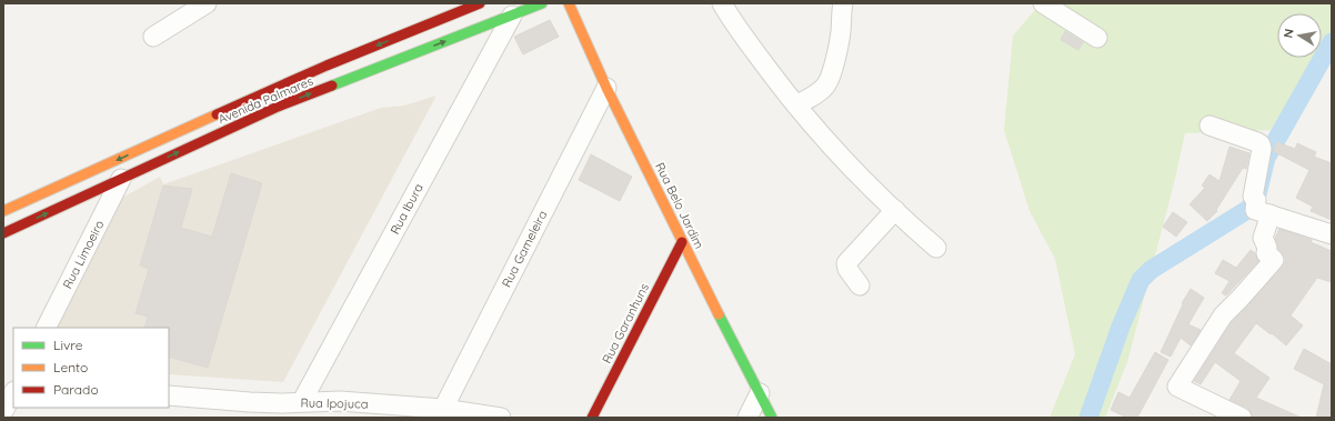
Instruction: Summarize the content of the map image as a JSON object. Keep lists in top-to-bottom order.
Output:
{
  "streets": {
    "main road": ["Avenida Palmares", "Rua Belo Jardim", "Rua Garanhuns"],
    "street": [
      "Rua Ibura",
      "Rua Gameleira",
      "Rua Limoeiro",
      "Rua Ipojuca"
    ]
  },
  "crossings": [
    ["Avenida Palmares", "Rua Ibura"],
    ["Avenida Palmares", "Rua Limoeiro"],
    ["Rua Belo Jardim", "Rua Gameleira"],
    ["Rua Belo Jardim", "Rua Garanhuns"],
    ["Rua Ibura", "Rua Ipojuca"],
    ["Rua Gameleira", "Rua Ipojuca"]
  ],
  "legend": ["Livre", "Lento", "Parado"],
  "north": "left"
}
